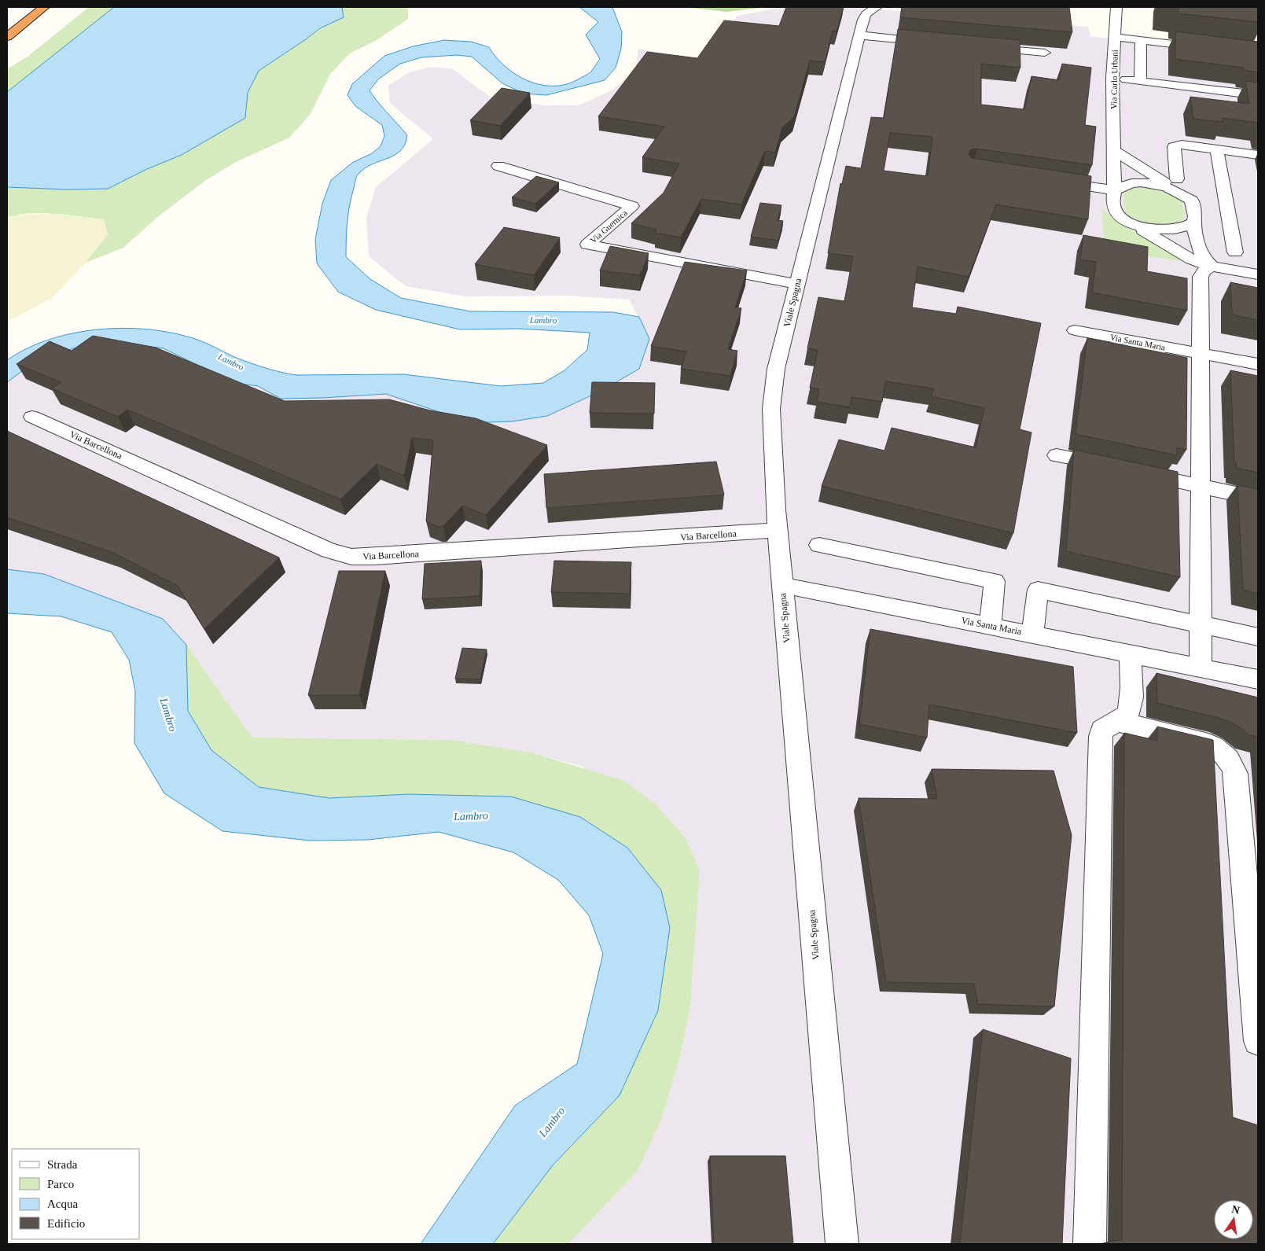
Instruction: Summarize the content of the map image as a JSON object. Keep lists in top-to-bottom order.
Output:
{
  "streets": {
    "street": [
      "Via Carlo Urbani",
      "Via Guernica",
      "Viale Spagna",
      "Via Santa Maria",
      "Via Barcellona"
    ]
  },
  "crossings": [
    ["Via Guernica", "Viale Spagna"],
    ["Viale Spagna", "Via Santa Maria"],
    ["Viale Spagna", "Via Barcellona"]
  ],
  "water": ["Lambro"],
  "legend": [
    "Strada",
    "Parco",
    "Acqua",
    "Edificio"
  ],
  "north": "top"
}
